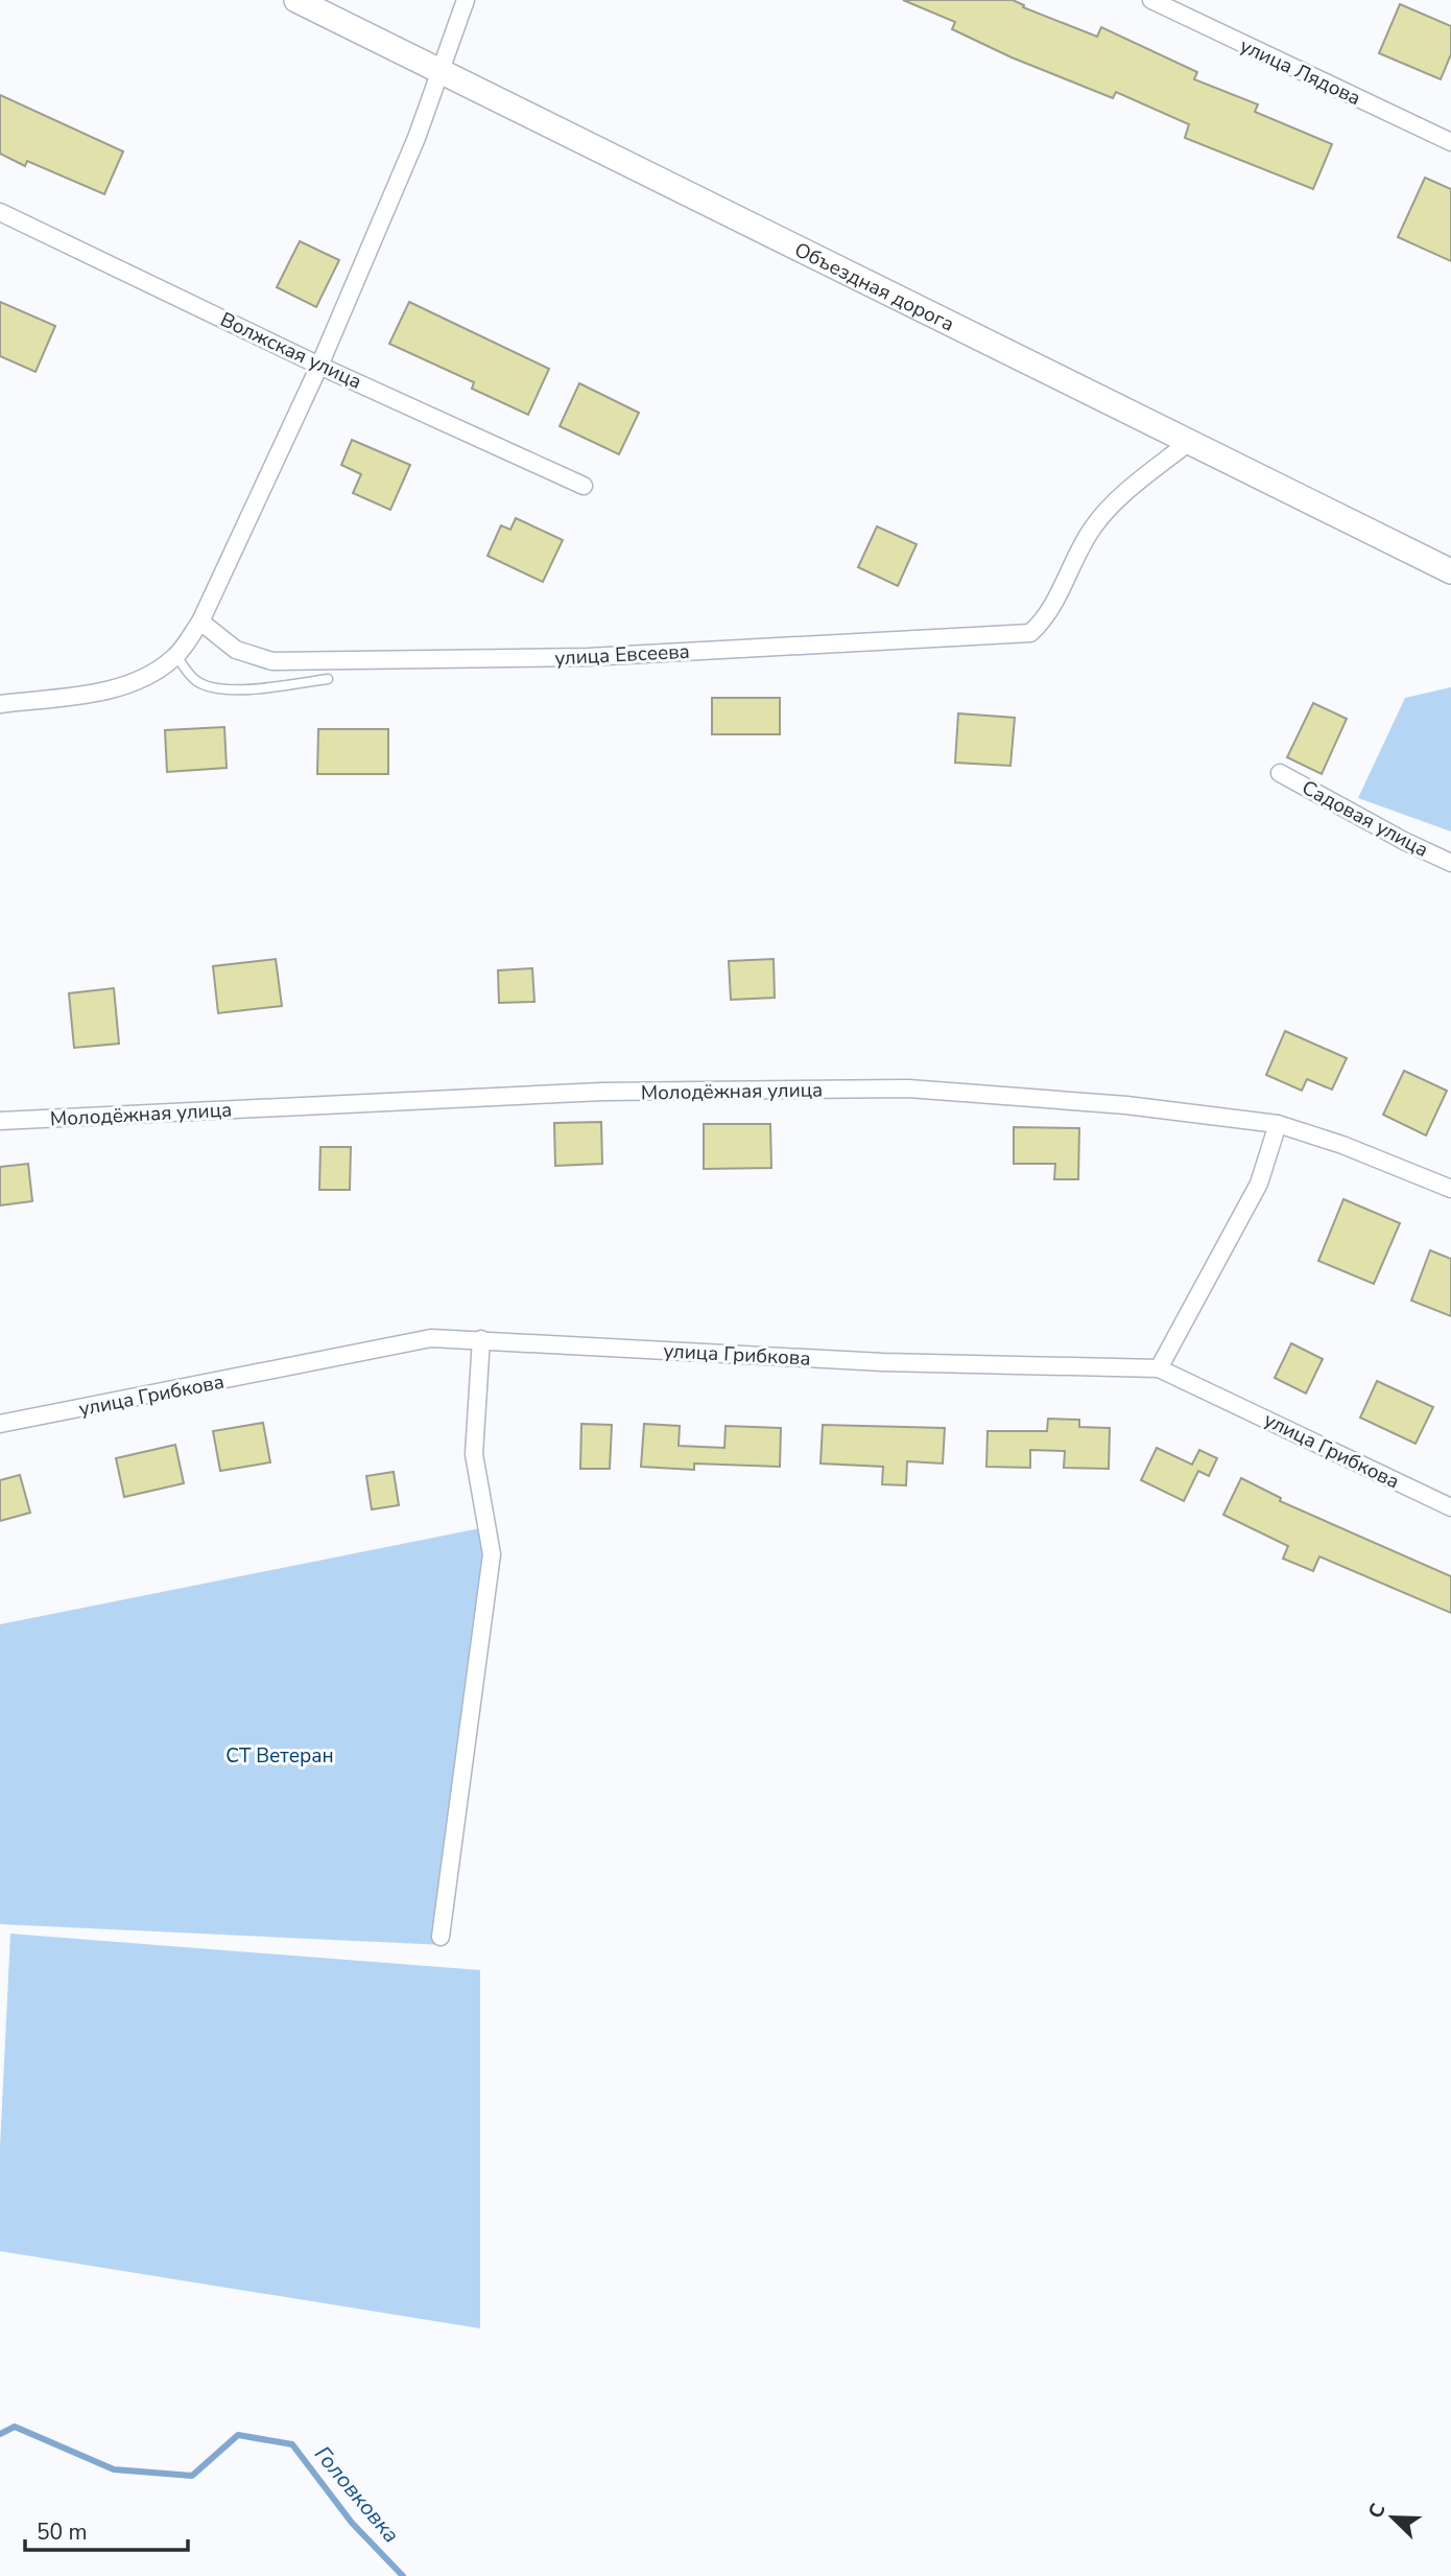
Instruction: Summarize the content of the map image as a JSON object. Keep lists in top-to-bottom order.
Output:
{
  "streets": {
    "main road": ["Объездная дорога"],
    "street": [
      "улица Лядова",
      "Волжская улица",
      "улица Евсеева",
      "Садовая улица",
      "Молодёжная улица",
      "улица Грибкова"
    ]
  },
  "crossings": [
    ["Объездная дорога", "улица Евсеева"]
  ],
  "water": ["Головковка"],
  "parks": ["СТ Ветеран"],
  "scale_bar": "50 m",
  "north": "top left"
}
